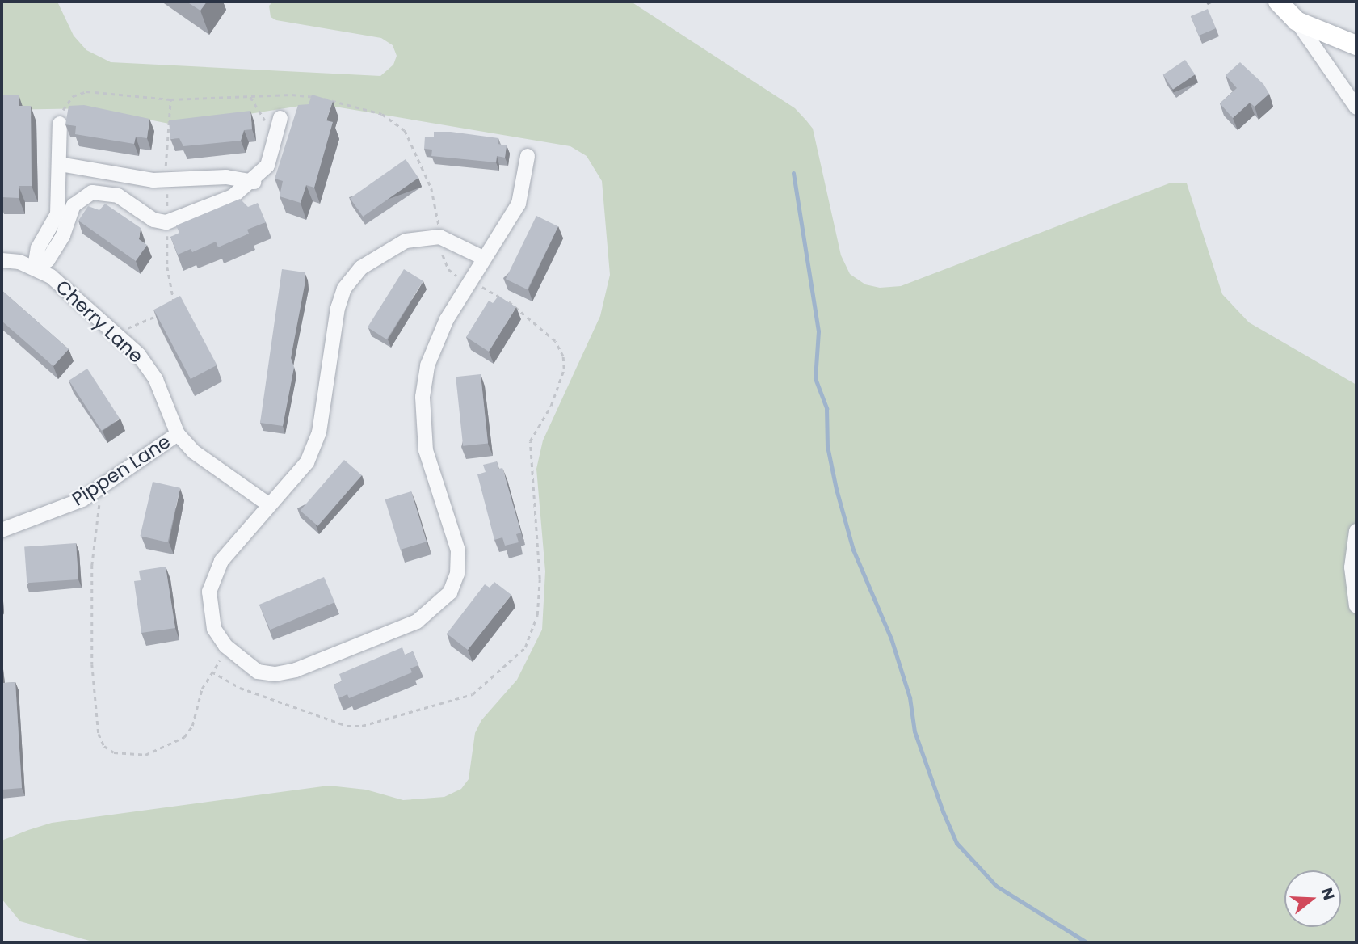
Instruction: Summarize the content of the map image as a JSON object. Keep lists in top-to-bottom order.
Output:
{
  "streets": {
    "street": ["Cherry Lane", "Pippen Lane"]
  },
  "crossings": [
    ["Cherry Lane", "Pippen Lane"]
  ],
  "north": "right"
}
